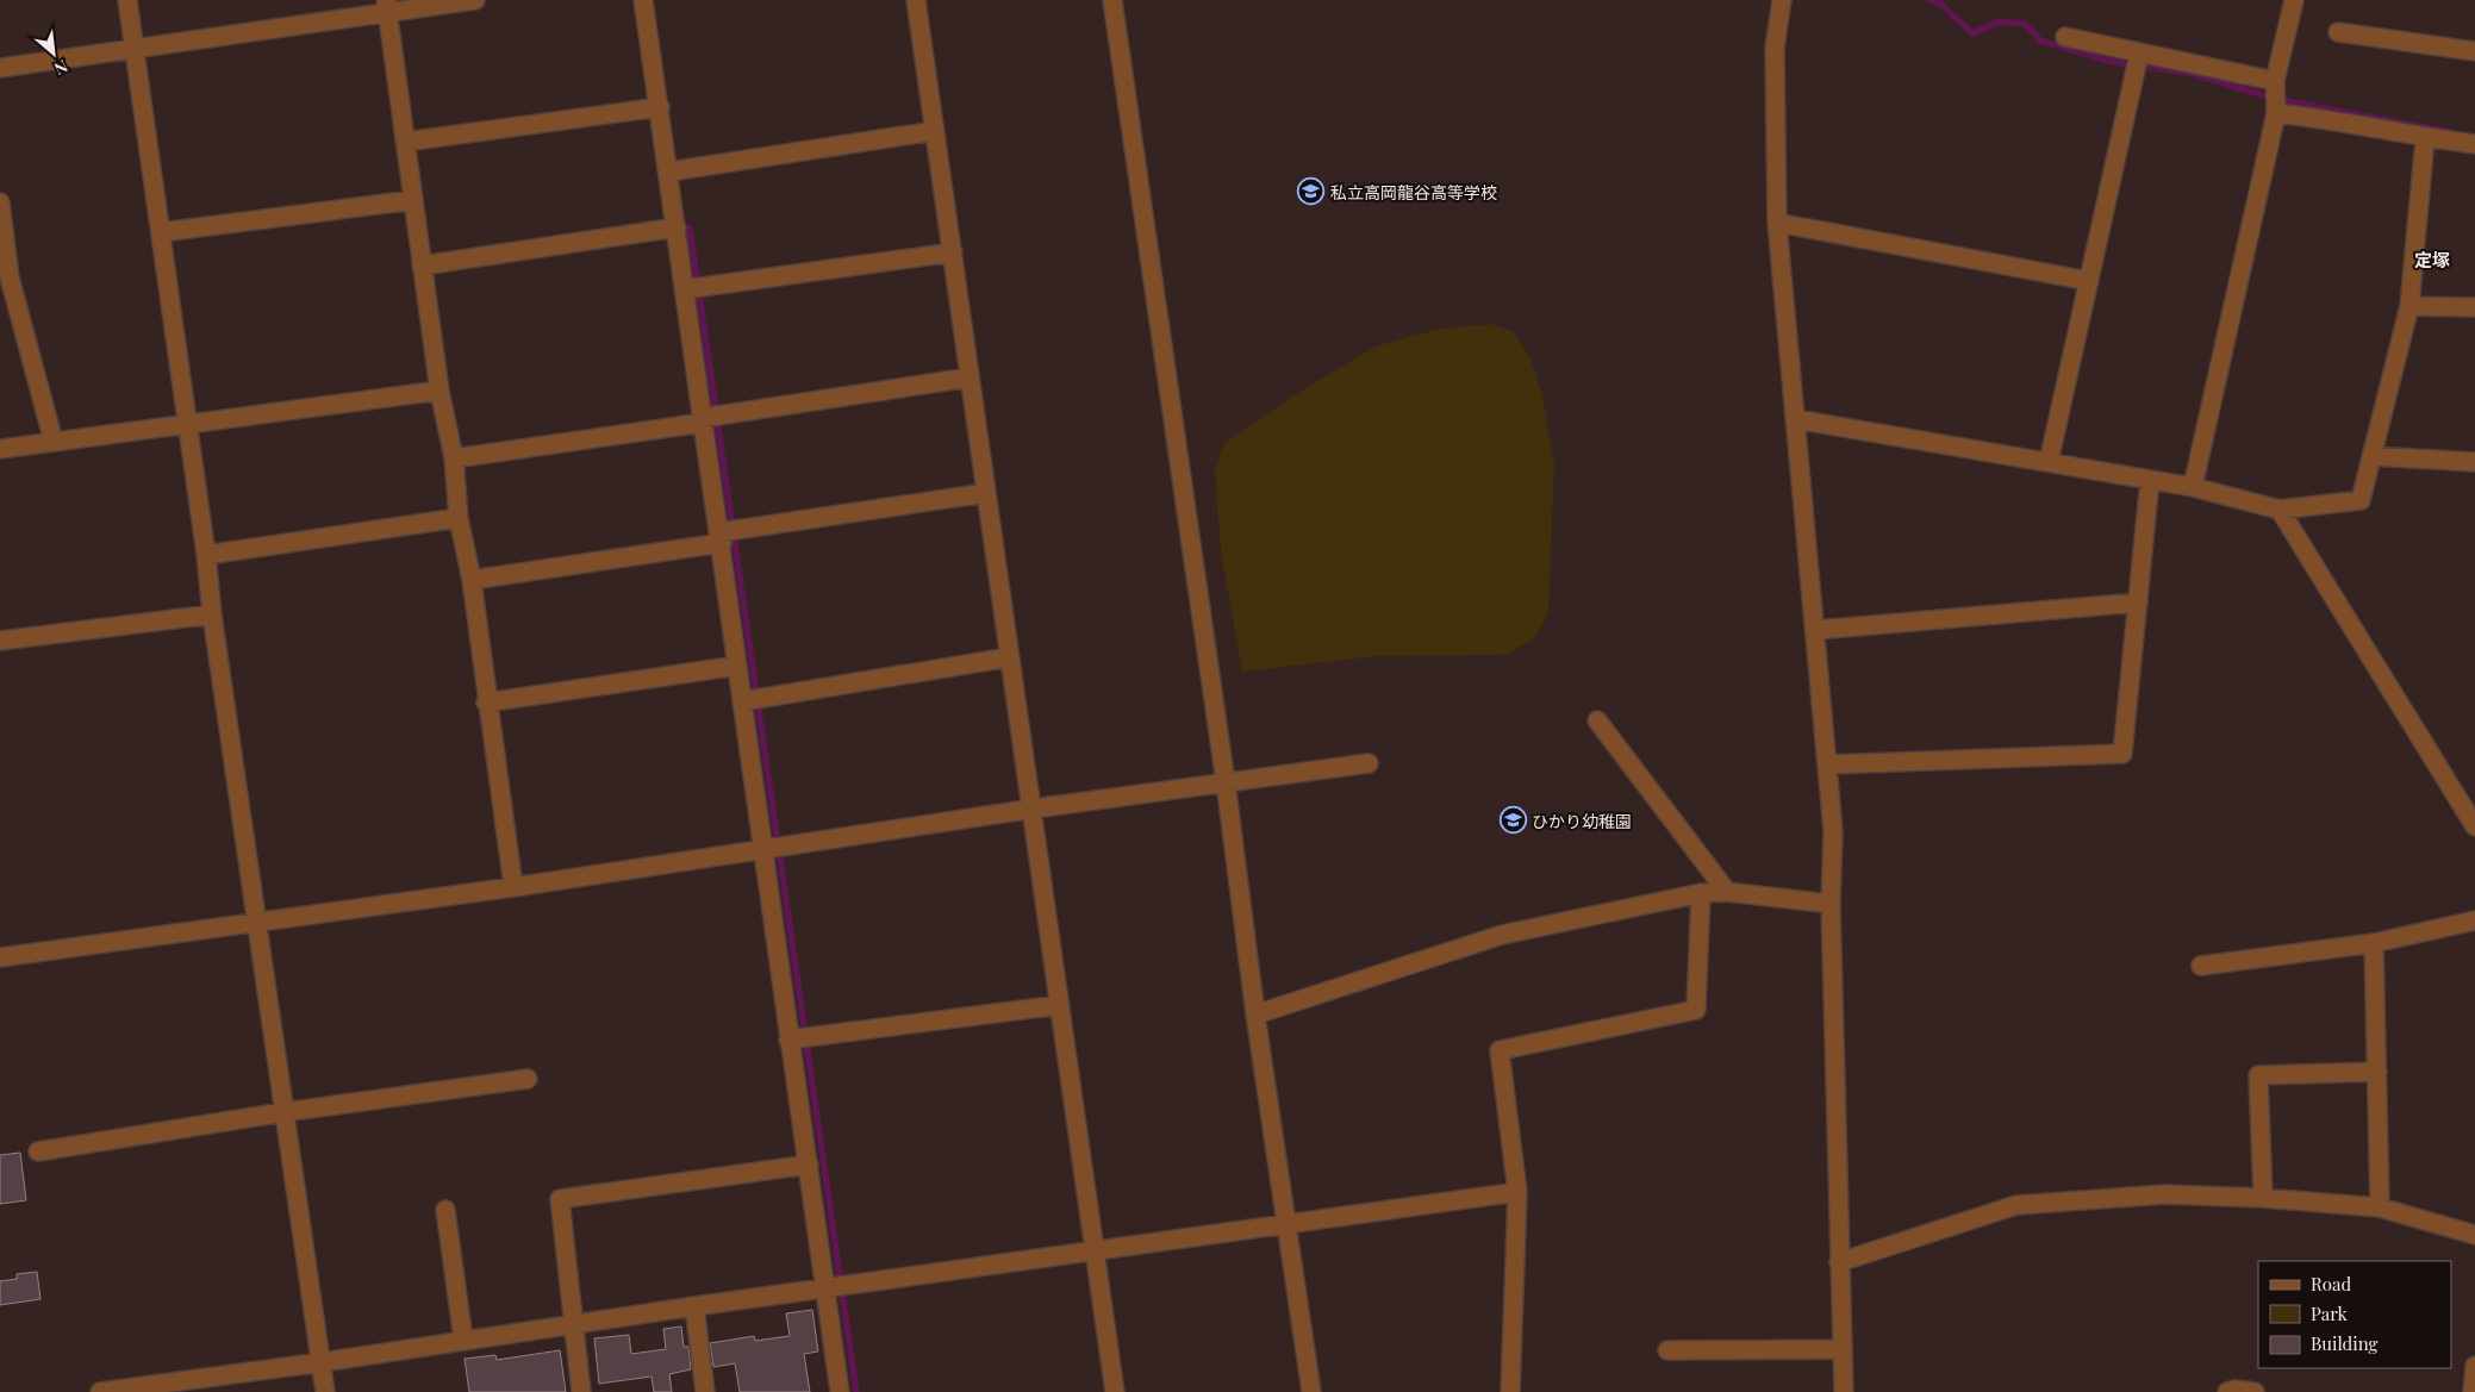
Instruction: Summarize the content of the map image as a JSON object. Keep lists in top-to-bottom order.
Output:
{
  "districts": ["定塚"],
  "places": {
    "school or university": ["私立高岡龍谷高等学校", "ひかり幼稚園"]
  },
  "legend": ["Road", "Park", "Building"],
  "north": "bottom right"
}
